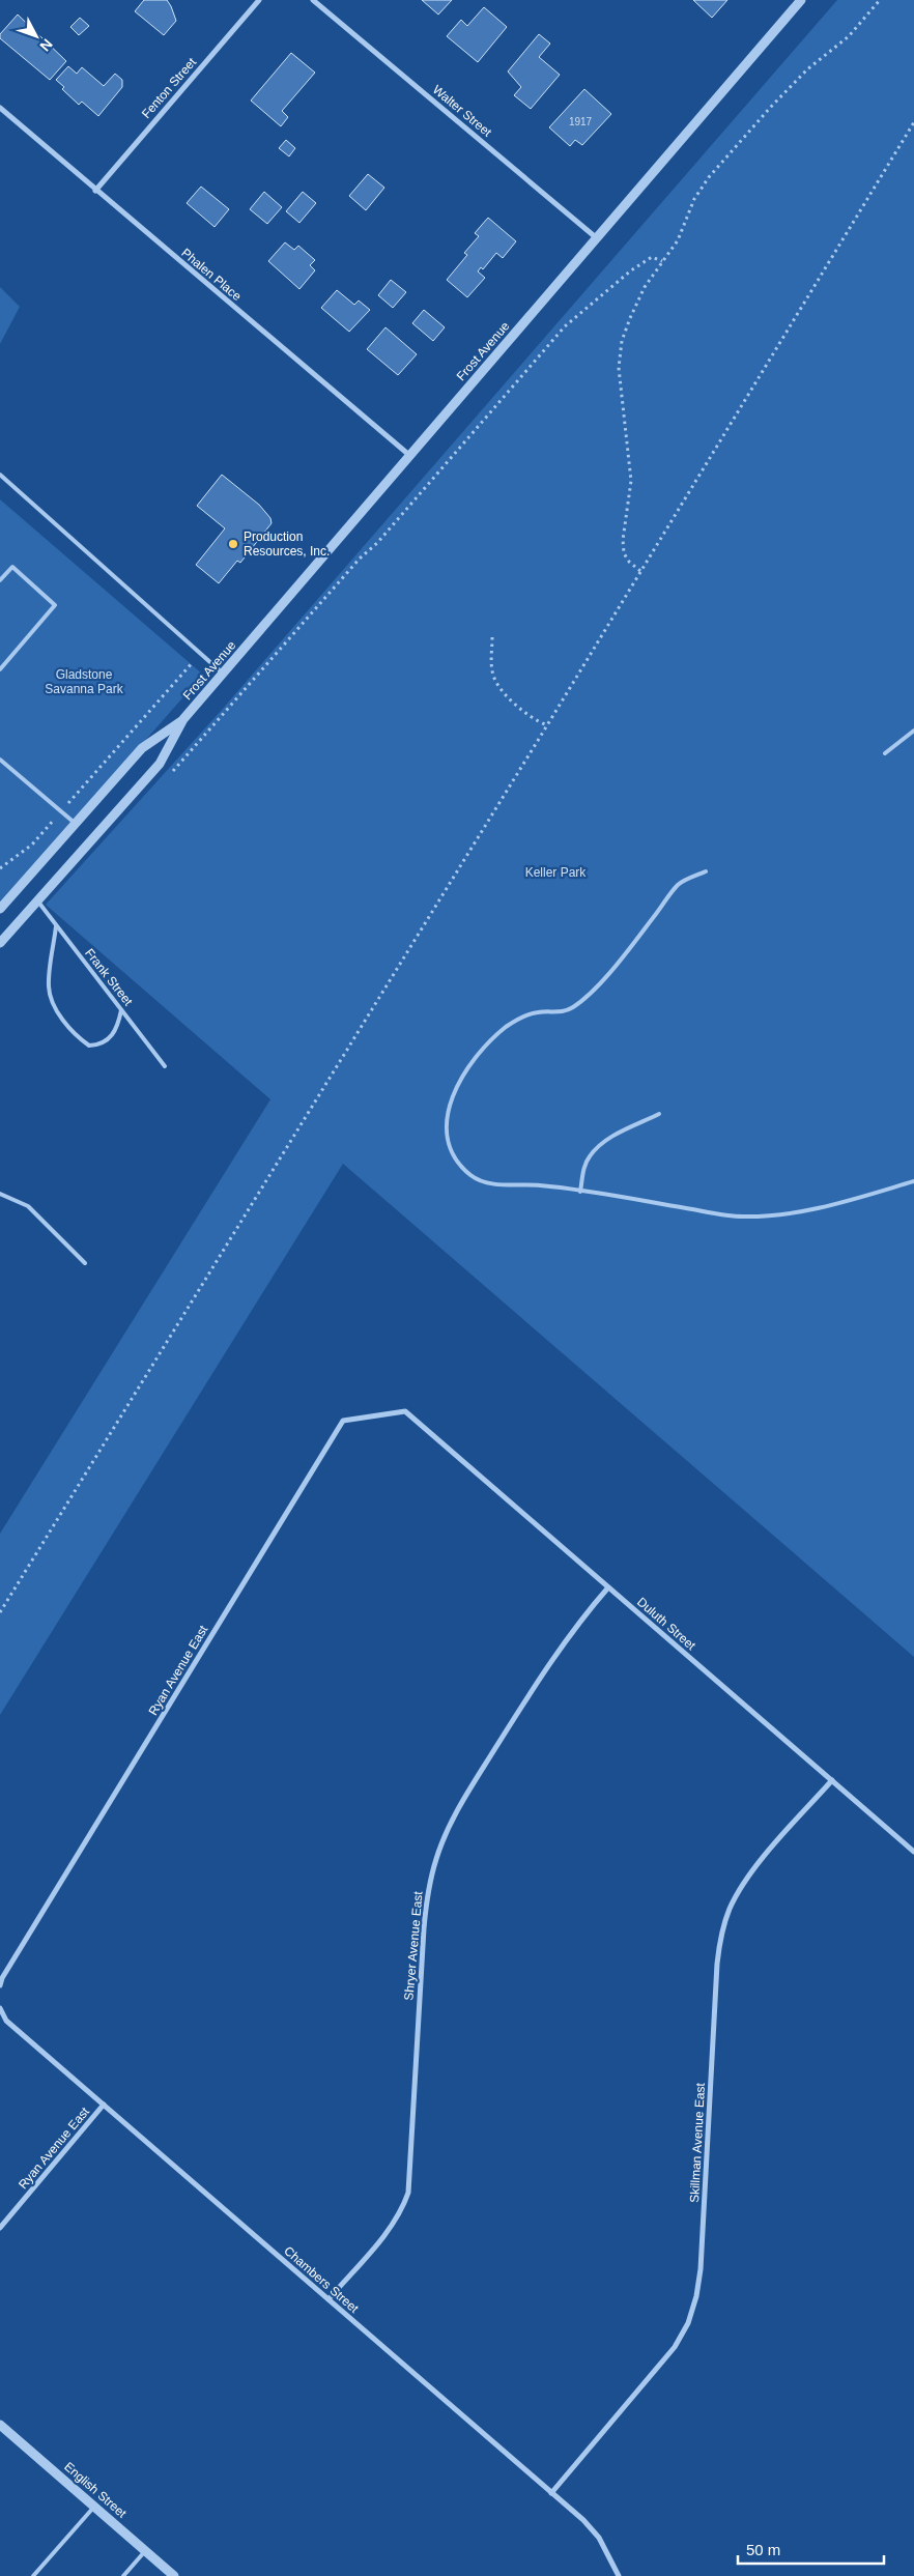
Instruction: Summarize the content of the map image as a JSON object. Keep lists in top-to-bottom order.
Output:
{
  "streets": {
    "street": [
      "Fenton Street",
      "Walter Street",
      "Phalen Place",
      "Frost Avenue",
      "Duluth Street",
      "Ryan Avenue East",
      "Shryer Avenue East",
      "Skillman Avenue East",
      "Chambers Street",
      "English Street"
    ],
    "lane": ["Frank Street"]
  },
  "crossings": [
    ["Fenton Street", "Phalen Place"],
    ["Walter Street", "Frost Avenue"],
    ["Phalen Place", "Frost Avenue"],
    ["Frost Avenue", "Frank Street"],
    ["Duluth Street", "Ryan Avenue East"],
    ["Duluth Street", "Shryer Avenue East"],
    ["Duluth Street", "Skillman Avenue East"],
    ["Ryan Avenue East", "Chambers Street"],
    ["Shryer Avenue East", "Chambers Street"],
    ["Skillman Avenue East", "Chambers Street"]
  ],
  "parks": ["Gladstone Savanna Park", "Keller Park"],
  "places": ["Production Resources, Inc."],
  "house_numbers": ["1917"],
  "scale_bar": "50 m",
  "north": "bottom right"
}
